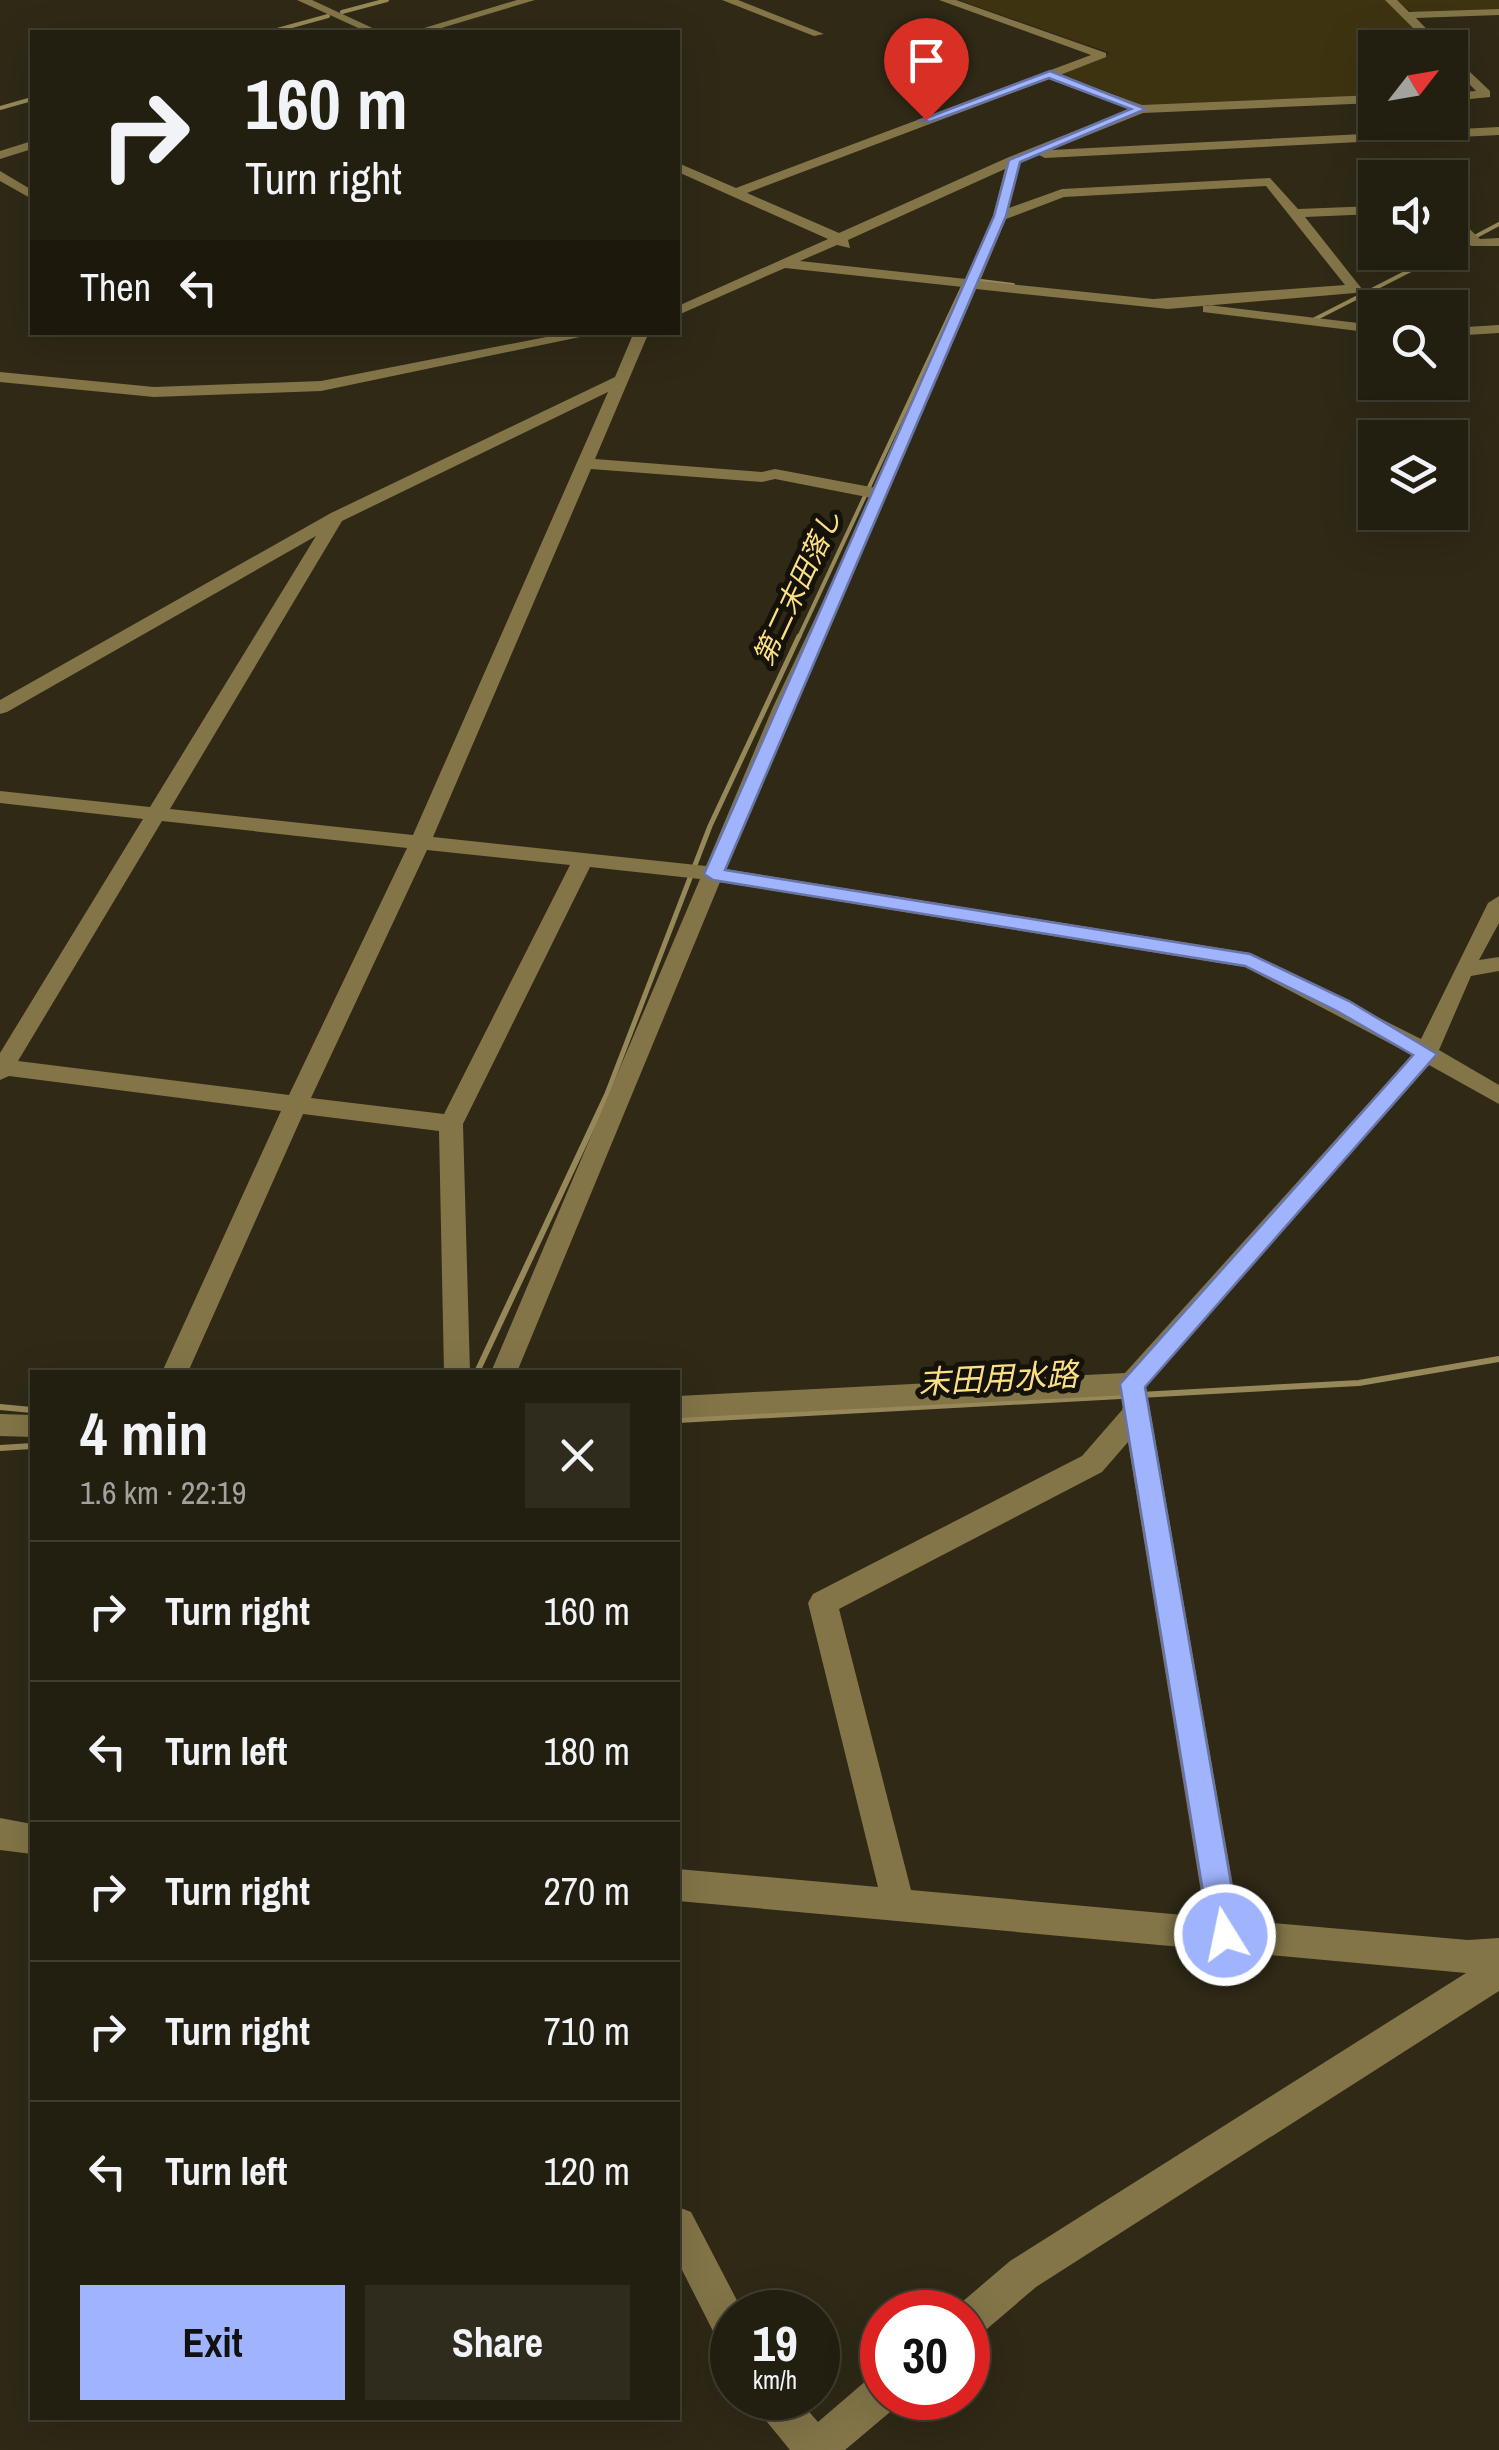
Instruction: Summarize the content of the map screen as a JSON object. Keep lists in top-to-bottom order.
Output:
{
  "water": ["第二末田落し", "末田用水路"],
  "north": "top right",
  "page": {
    "turn": ["160 m", "Turn right"],
    "then": "Then",
    "heading": ["4 min", "1.6 km · 22:19"],
    "list": [
      {
        "name": "Turn right",
        "value": "160 m"
      },
      {
        "name": "Turn left",
        "value": "180 m"
      },
      {
        "name": "Turn right",
        "value": "270 m"
      },
      {
        "name": "Turn right",
        "value": "710 m"
      },
      {
        "name": "Turn left",
        "value": "120 m"
      }
    ],
    "buttons": ["Exit", "Share"],
    "speed": "19 km/h",
    "limit": "30"
  }
}
